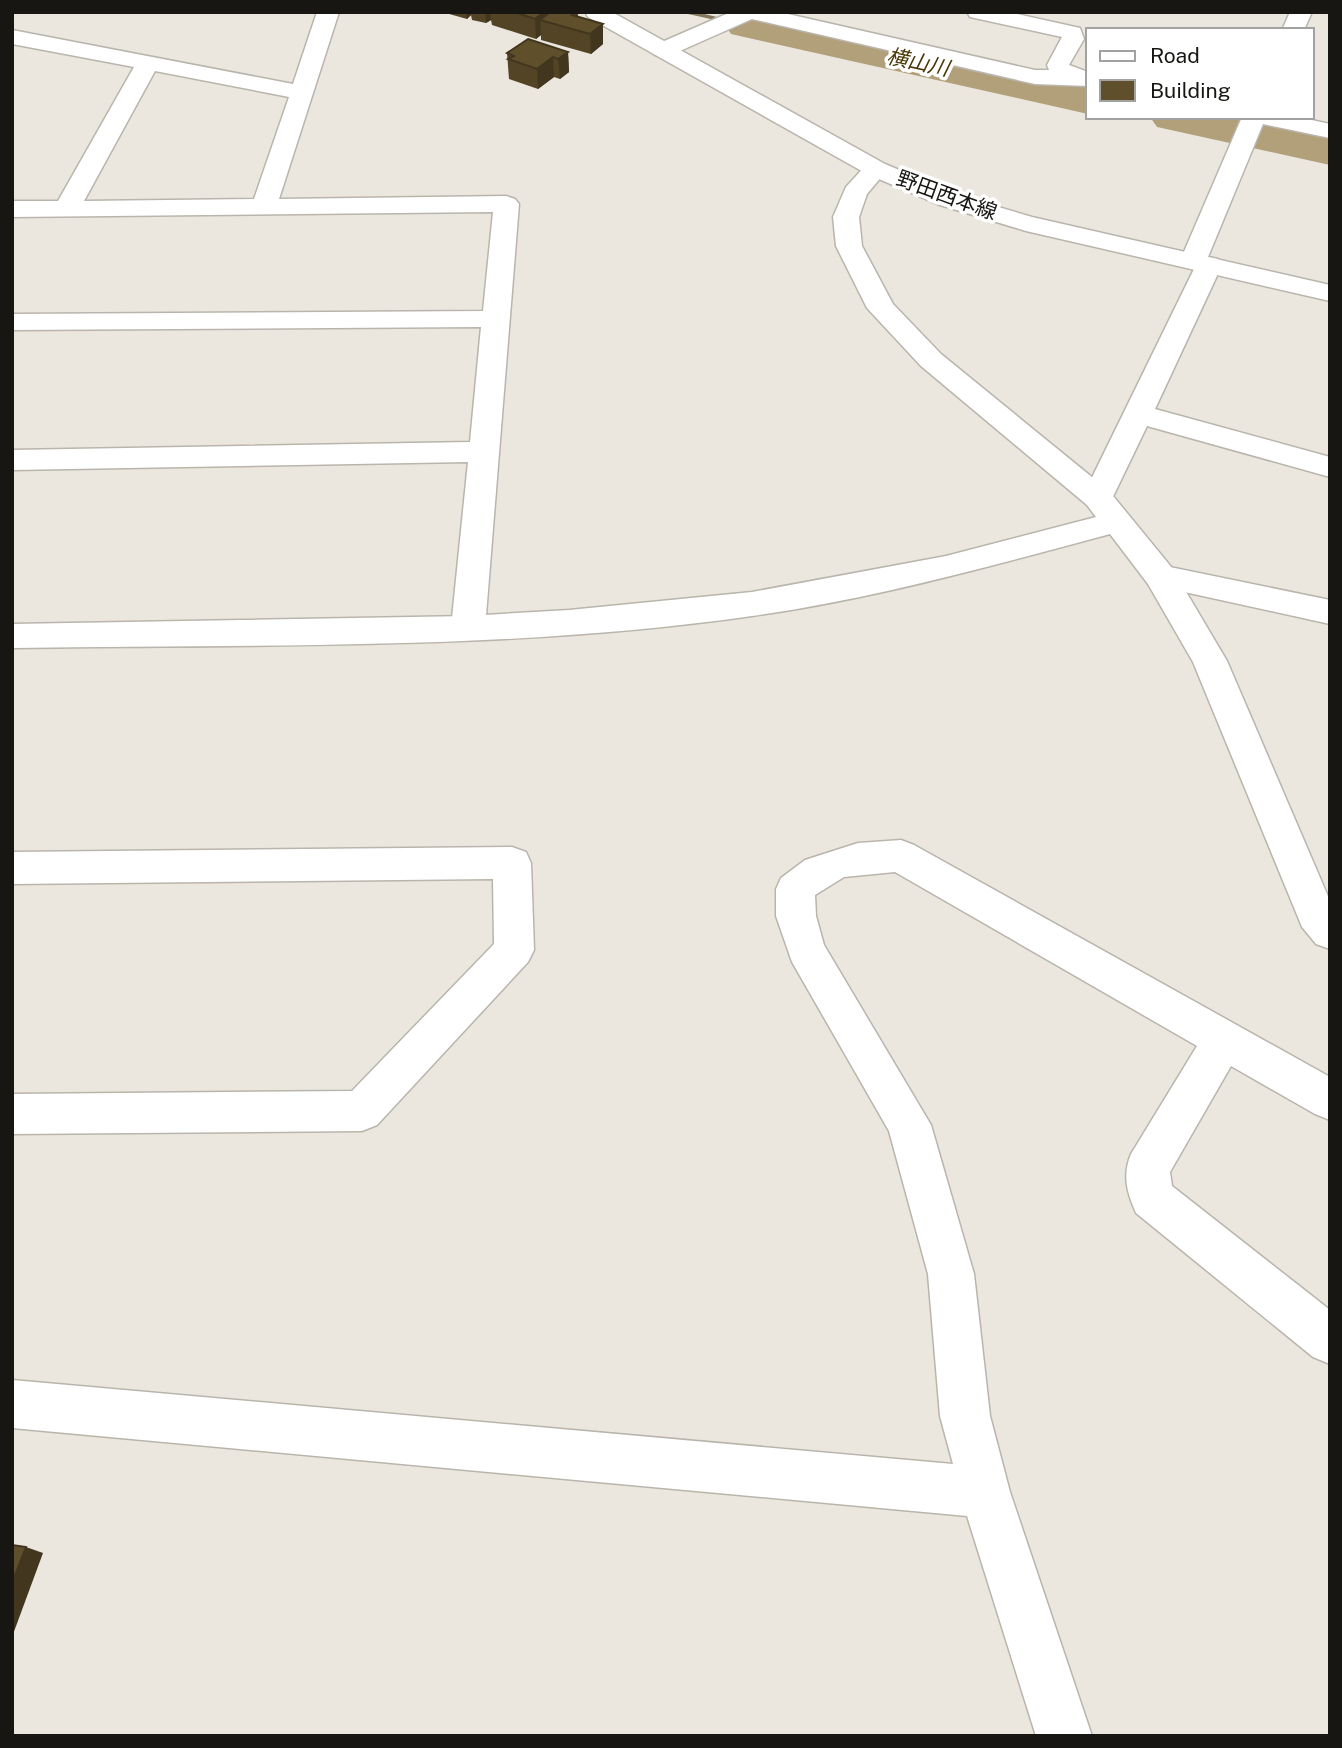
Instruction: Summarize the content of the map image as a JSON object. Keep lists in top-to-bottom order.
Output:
{
  "streets": {
    "street": ["野田西本線"]
  },
  "water": ["横山川"],
  "legend": ["Road", "Building"]
}
